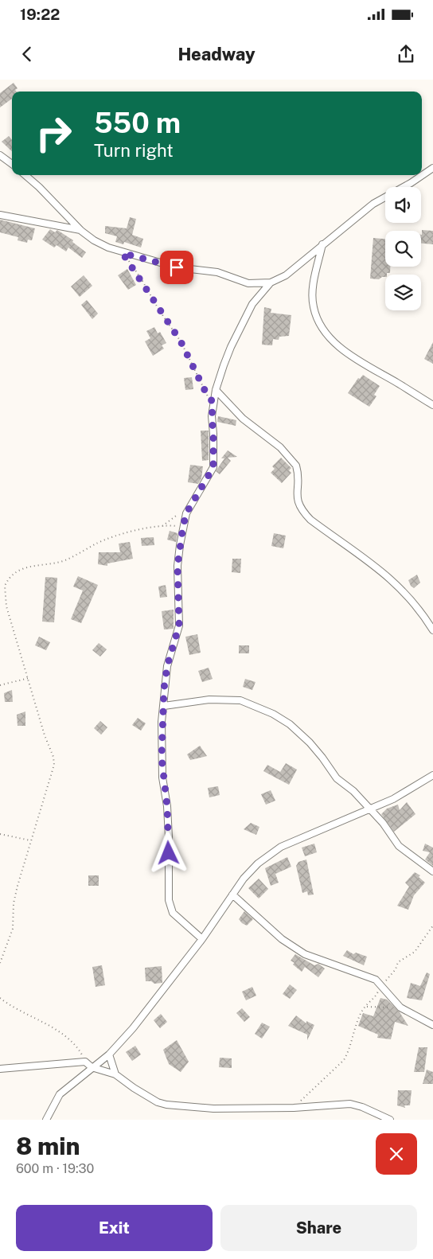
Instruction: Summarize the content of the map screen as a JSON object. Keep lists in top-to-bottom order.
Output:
{
  "page": {
    "status": "19:22",
    "header": "Headway",
    "turn": ["550 m", "Turn right"],
    "heading": ["8 min", "600 m · 19:30"],
    "buttons": ["Exit", "Share"]
  }
}
